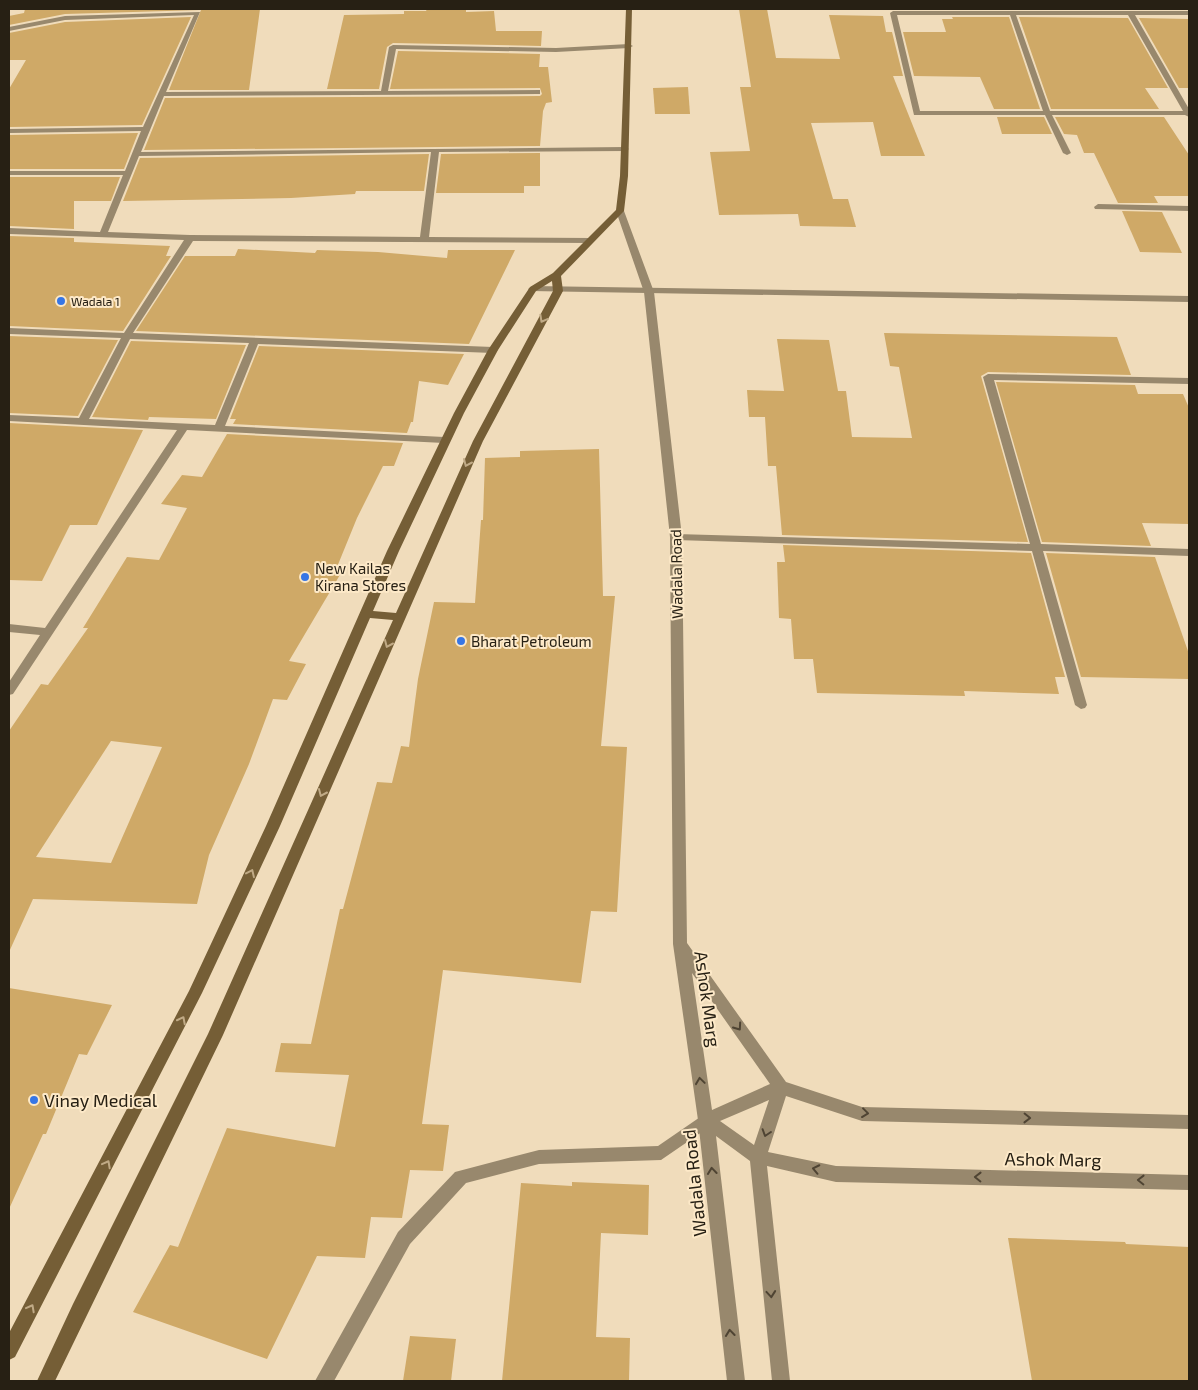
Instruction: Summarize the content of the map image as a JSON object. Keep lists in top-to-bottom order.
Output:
{
  "streets": {
    "street": ["Wadala Road", "Ashok Marg"]
  },
  "crossings": [
    ["Wadala Road", "Ashok Marg"]
  ],
  "places": [
    "Wadala 1",
    "New Kailas Kirana Stores",
    "Bharat Petroleum",
    "Vinay Medical"
  ]
}
